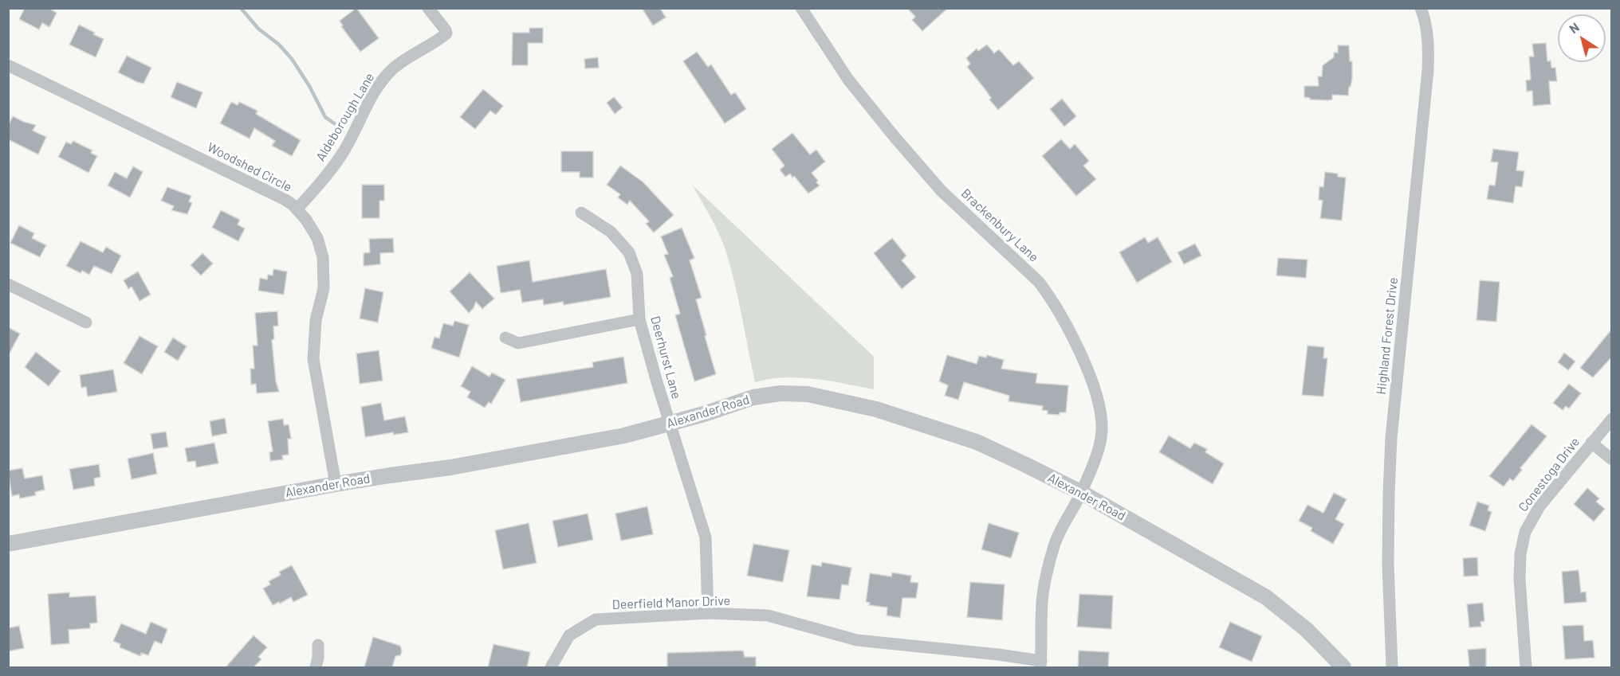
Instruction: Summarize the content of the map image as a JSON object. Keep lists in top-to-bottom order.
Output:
{
  "streets": {
    "street": [
      "Aldeborough Lane",
      "Woodshed Circle",
      "Brackenbury Lane",
      "Highland Forest Drive",
      "Deerhurst Lane",
      "Alexander Road",
      "Conestoga Drive",
      "Deerfield Manor Drive"
    ]
  },
  "crossings": [
    ["Aldeborough Lane", "Woodshed Circle"],
    ["Woodshed Circle", "Alexander Road"],
    ["Brackenbury Lane", "Alexander Road"],
    ["Brackenbury Lane", "Deerfield Manor Drive"],
    ["Deerhurst Lane", "Alexander Road"],
    ["Deerhurst Lane", "Deerfield Manor Drive"]
  ],
  "north": "top left"
}
